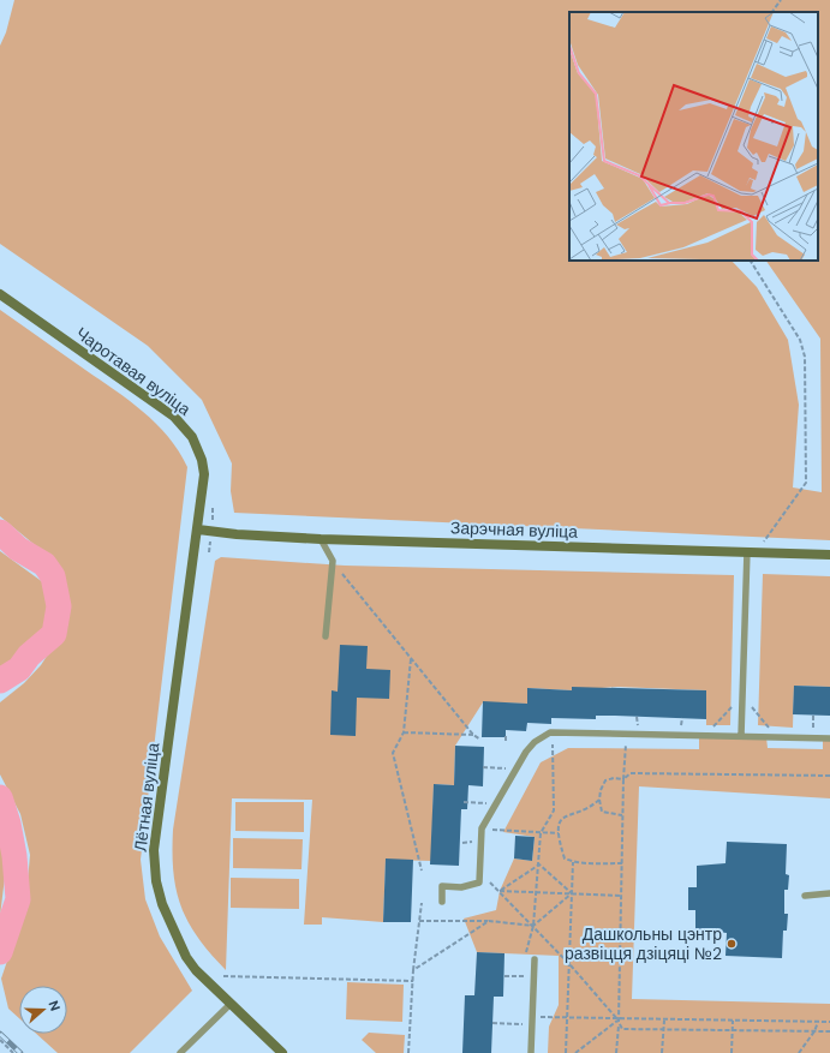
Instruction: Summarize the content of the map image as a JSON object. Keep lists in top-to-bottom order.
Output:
{
  "streets": {
    "street": ["Чаротавая вуліца", "Зарэчная вуліца", "Лётная вуліца"]
  },
  "crossings": [
    ["Чаротавая вуліца", "Зарэчная вуліца"],
    ["Чаротавая вуліца", "Лётная вуліца"],
    ["Зарэчная вуліца", "Лётная вуліца"]
  ],
  "places": ["Дашкольны цэнтр развіцця дзіцяці №2"],
  "north": "right"
}
